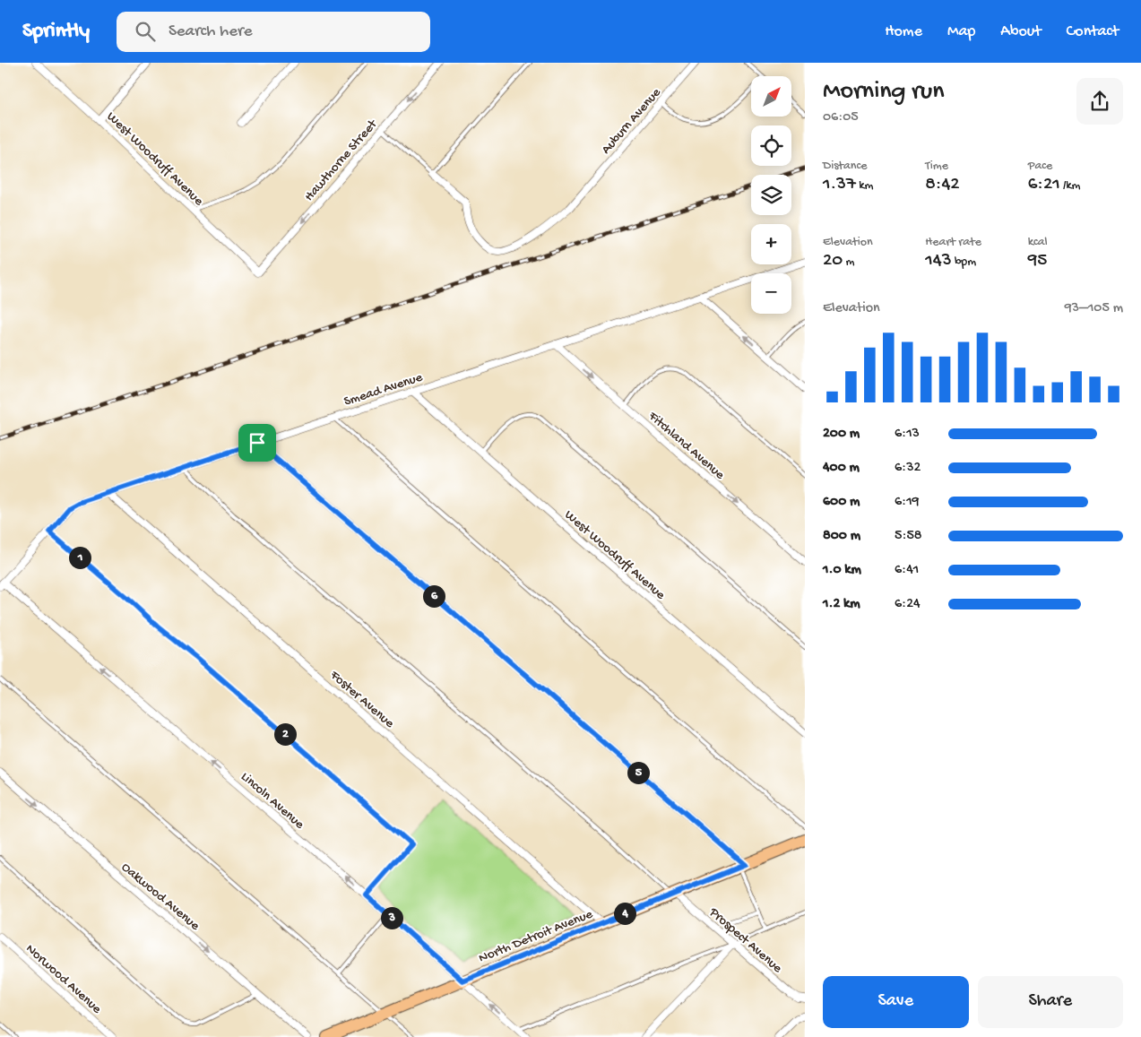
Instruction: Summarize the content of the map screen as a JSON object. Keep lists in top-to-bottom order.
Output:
{
  "streets": {
    "main road": ["North Detroit Avenue"],
    "street": [
      "Auburn Avenue",
      "West Woodruff Avenue",
      "Hawthorne Street",
      "Smead Avenue",
      "Fitchland Avenue",
      "Foster Avenue",
      "Lincoln Avenue",
      "Oakwood Avenue",
      "Prospect Avenue",
      "Norwood Avenue"
    ]
  },
  "crossings": [
    ["West Woodruff Avenue", "Hawthorne Street"],
    ["West Woodruff Avenue", "Smead Avenue"],
    ["Smead Avenue", "Fitchland Avenue"],
    ["Smead Avenue", "Foster Avenue"],
    ["Smead Avenue", "Lincoln Avenue"],
    ["Foster Avenue", "North Detroit Avenue"],
    ["Lincoln Avenue", "North Detroit Avenue"],
    ["North Detroit Avenue", "Prospect Avenue"]
  ],
  "one_way": [
    "Hawthorne Street",
    "Fitchland Avenue",
    "Lincoln Avenue",
    "Oakwood Avenue"
  ],
  "north": "top right",
  "page": {
    "header": "Sprintly",
    "search": "Search here",
    "nav": [
      "Home",
      "Map",
      "About",
      "Contact"
    ],
    "heading": ["Morning run", "06:05"],
    "map_buttons": ["+", "−"],
    "stats": [
      ["Distance", "1.37 km"],
      ["Time", "8:42"],
      ["Pace", "6:21 /km"],
      ["Elevation", "20 m"],
      ["Heart rate", "143 bpm"],
      ["kcal", "95"]
    ],
    "chart": ["Elevation", "93–105 m"],
    "list": [
      {
        "name": "200 m",
        "note": "6:13"
      },
      {
        "name": "400 m",
        "note": "6:32"
      },
      {
        "name": "600 m",
        "note": "6:19"
      },
      {
        "name": "800 m",
        "note": "5:58"
      },
      {
        "name": "1.0 km",
        "note": "6:41"
      },
      {
        "name": "1.2 km",
        "note": "6:24"
      }
    ],
    "pins": [
      "1",
      "6",
      "2",
      "5",
      "4",
      "3"
    ],
    "buttons": ["Save", "Share"]
  }
}
